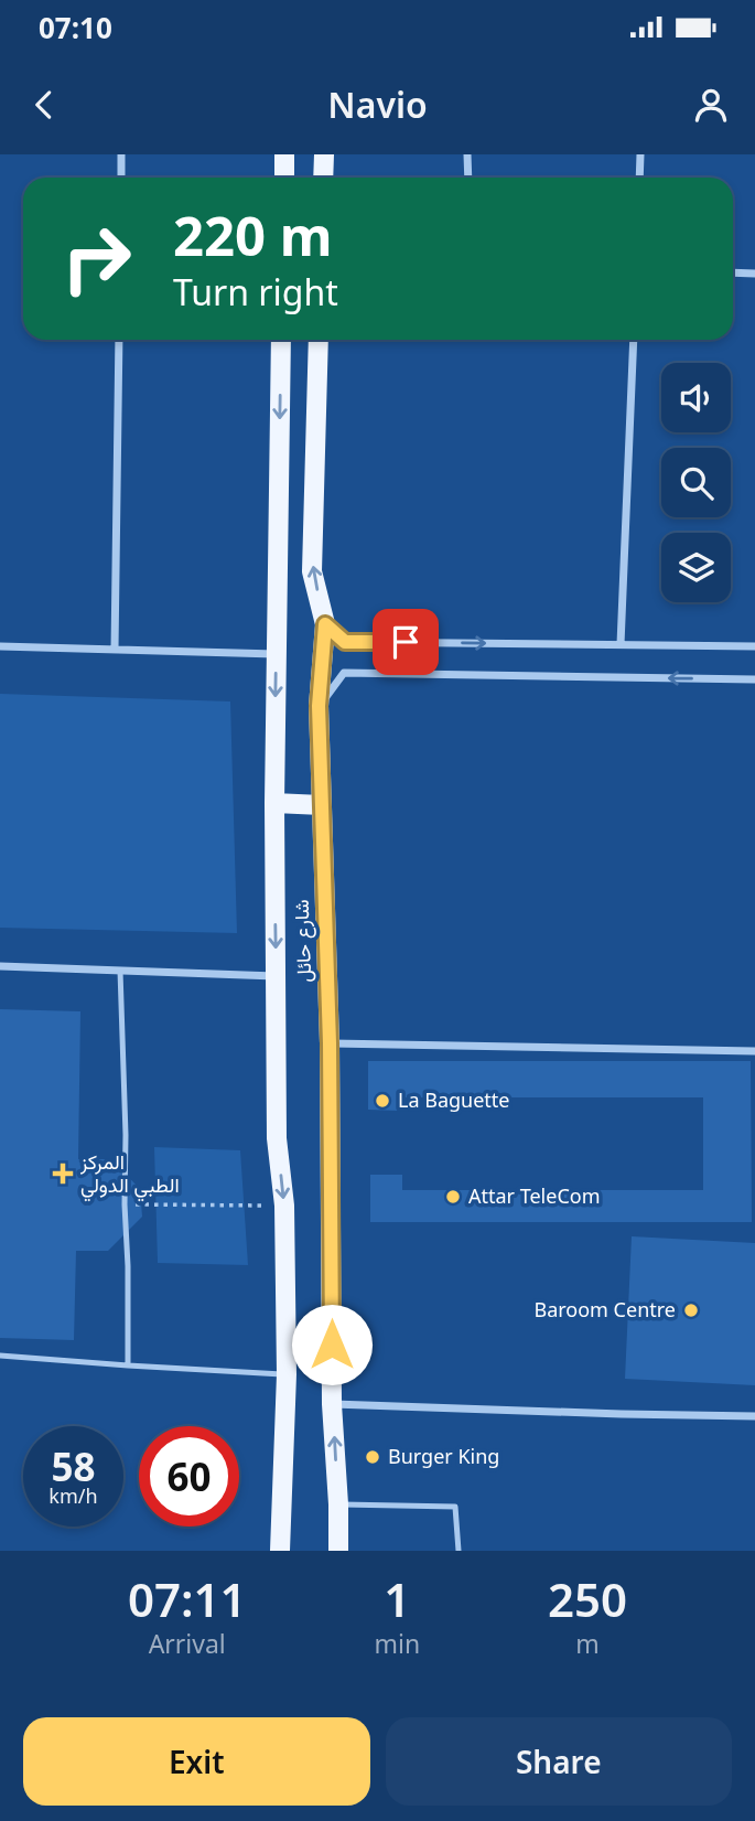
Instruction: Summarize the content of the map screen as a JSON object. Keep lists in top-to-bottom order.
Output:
{
  "streets": {
    "main road": ["شارع حائل"]
  },
  "places": {
    "other": [
      "La Baguette",
      "Attar TeleCom",
      "Baroom Centre",
      "Burger King"
    ],
    "health": ["المركز الطبي الدولي"]
  },
  "page": {
    "status": "07:10",
    "header": "Navio",
    "turn": ["220 m", "Turn right"],
    "speed": "58 km/h",
    "limit": "60",
    "eta": [
      "07:11",
      "Arrival",
      "1",
      "min",
      "250",
      "m"
    ],
    "buttons": ["Exit", "Share"]
  }
}
